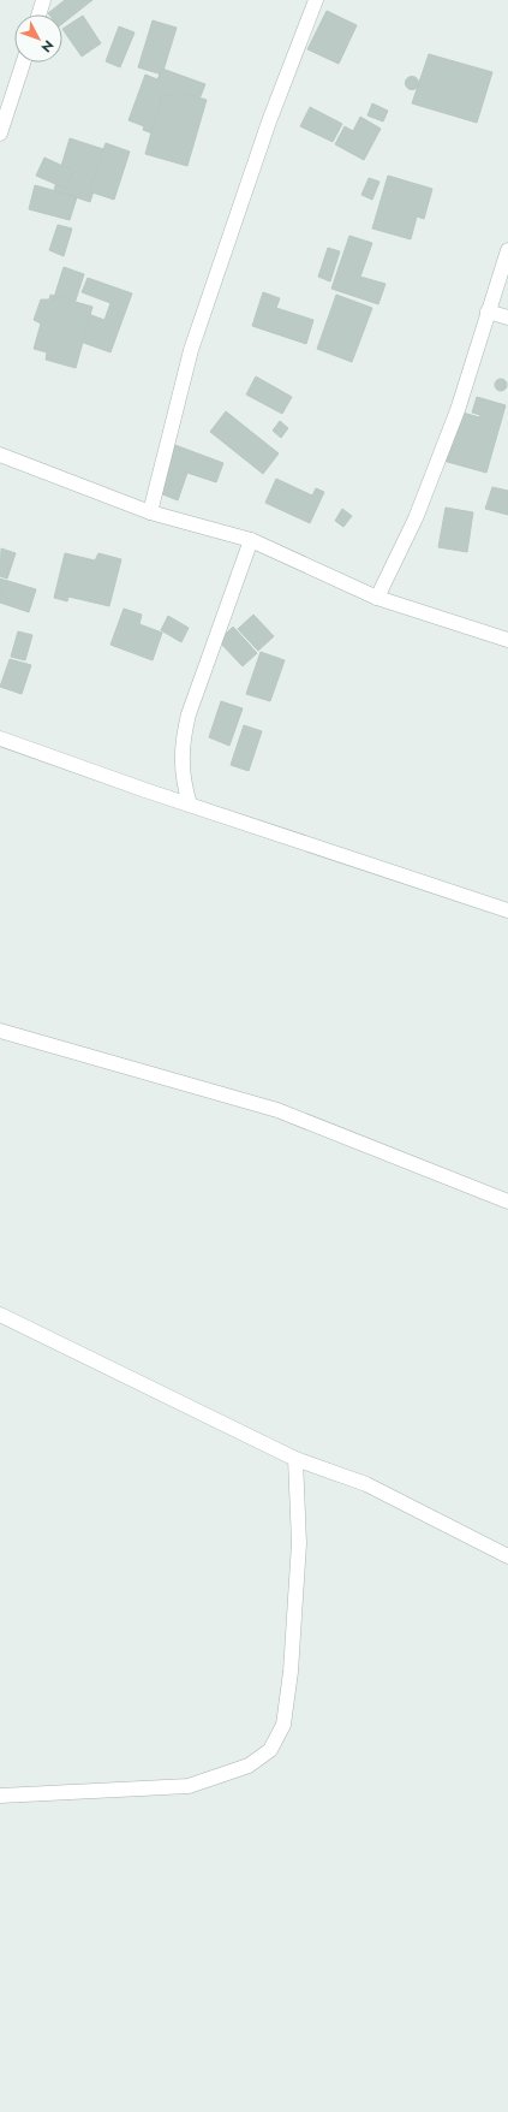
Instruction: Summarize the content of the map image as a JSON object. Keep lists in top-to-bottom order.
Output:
{
  "north": "bottom right"
}
